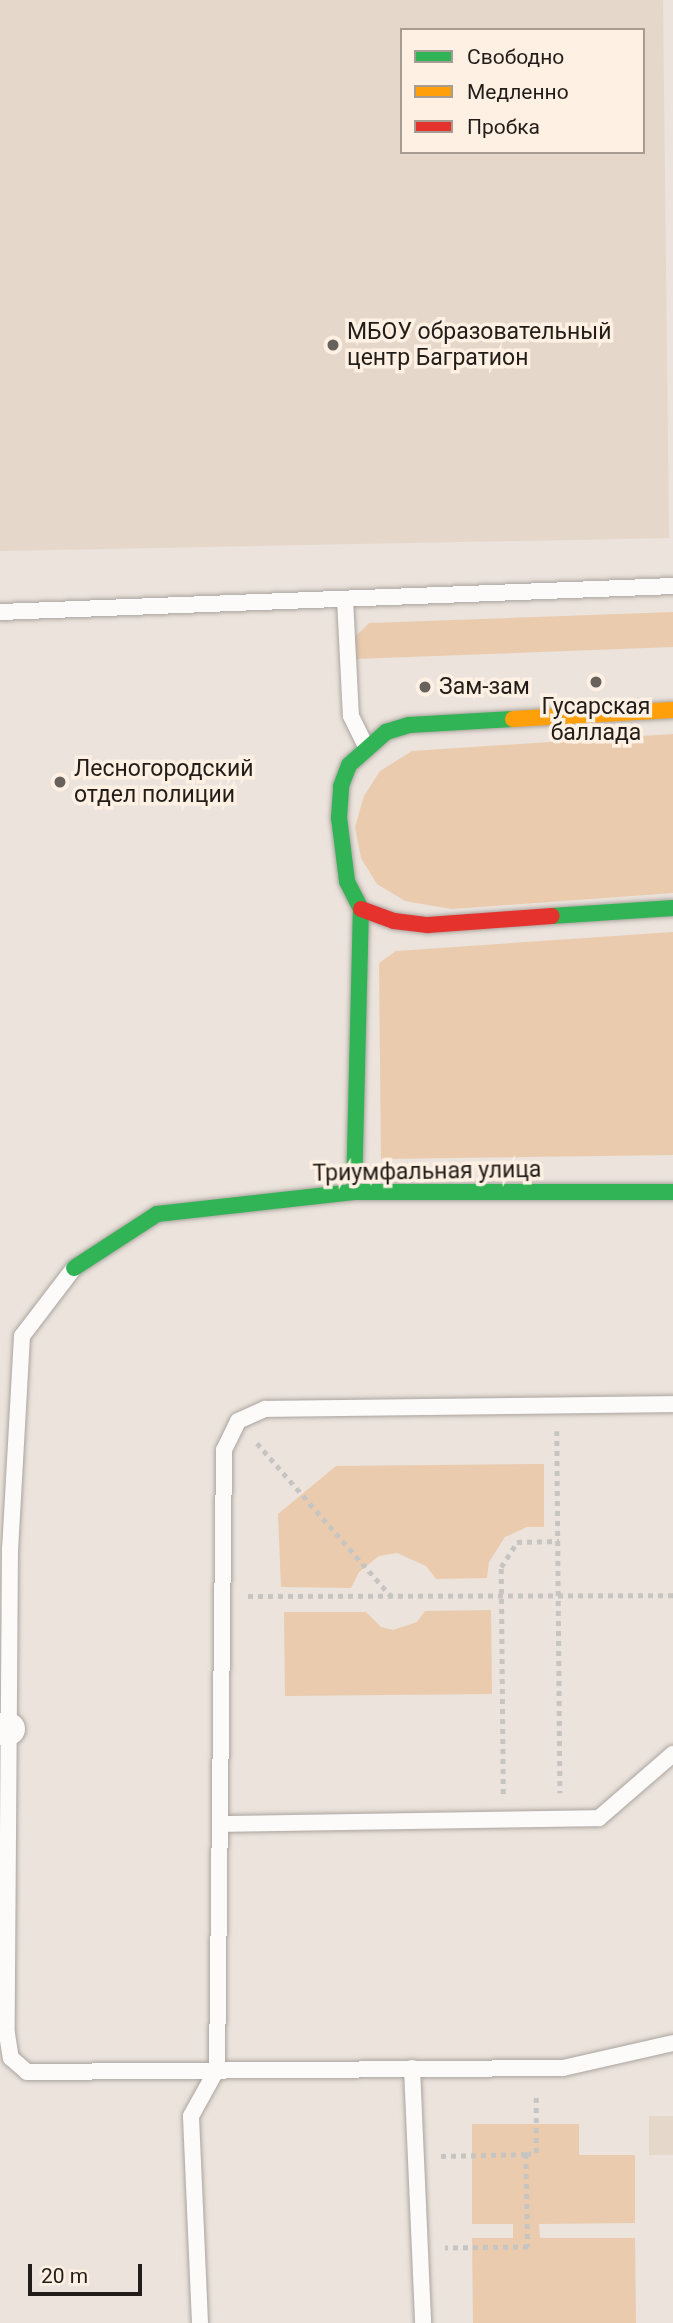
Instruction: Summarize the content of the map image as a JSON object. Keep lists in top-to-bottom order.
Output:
{
  "streets": {
    "street": ["Триумфальная улица"]
  },
  "places": [
    "МБОУ образовательный центр Багратион",
    "Гусарская баллада",
    "Зам-зам",
    "Лесногородский отдел полиции"
  ],
  "legend": ["Свободно", "Медленно", "Пробка"],
  "scale_bar": "20 m"
}
